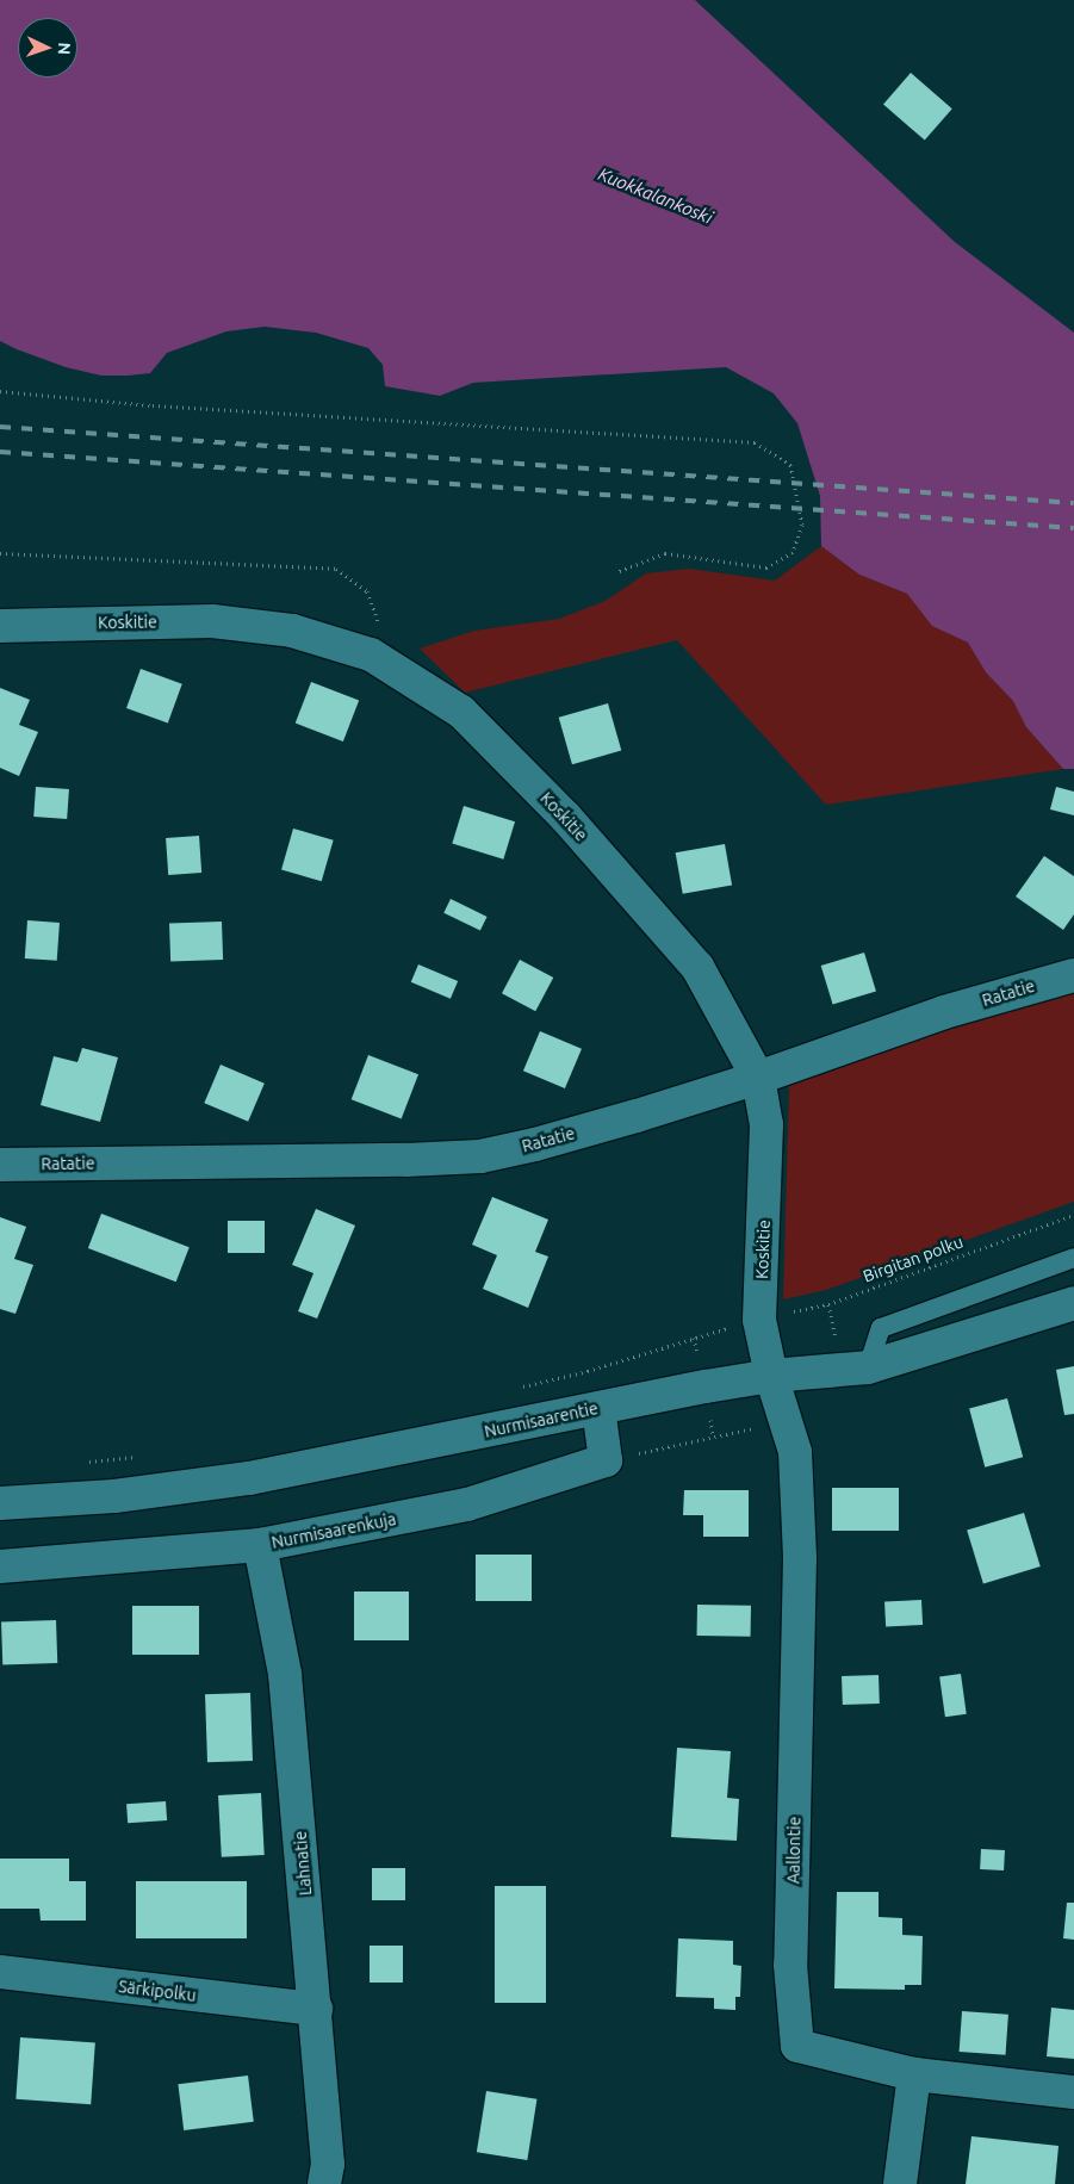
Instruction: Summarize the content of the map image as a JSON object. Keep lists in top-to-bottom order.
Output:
{
  "streets": {
    "street": [
      "Koskitie",
      "Ratatie",
      "Nurmisaarentie",
      "Nurmisaarenkuja",
      "Aallontie",
      "Lahnatie",
      "Särkipolku"
    ],
    "path": ["Birgitan polku"]
  },
  "crossings": [
    ["Koskitie", "Ratatie"],
    ["Koskitie", "Birgitan polku"],
    ["Koskitie", "Nurmisaarentie"],
    ["Koskitie", "Aallontie"],
    ["Nurmisaarentie", "Aallontie"],
    ["Nurmisaarenkuja", "Lahnatie"],
    ["Lahnatie", "Särkipolku"]
  ],
  "water": ["Kuokkalankoski"],
  "north": "right"
}
